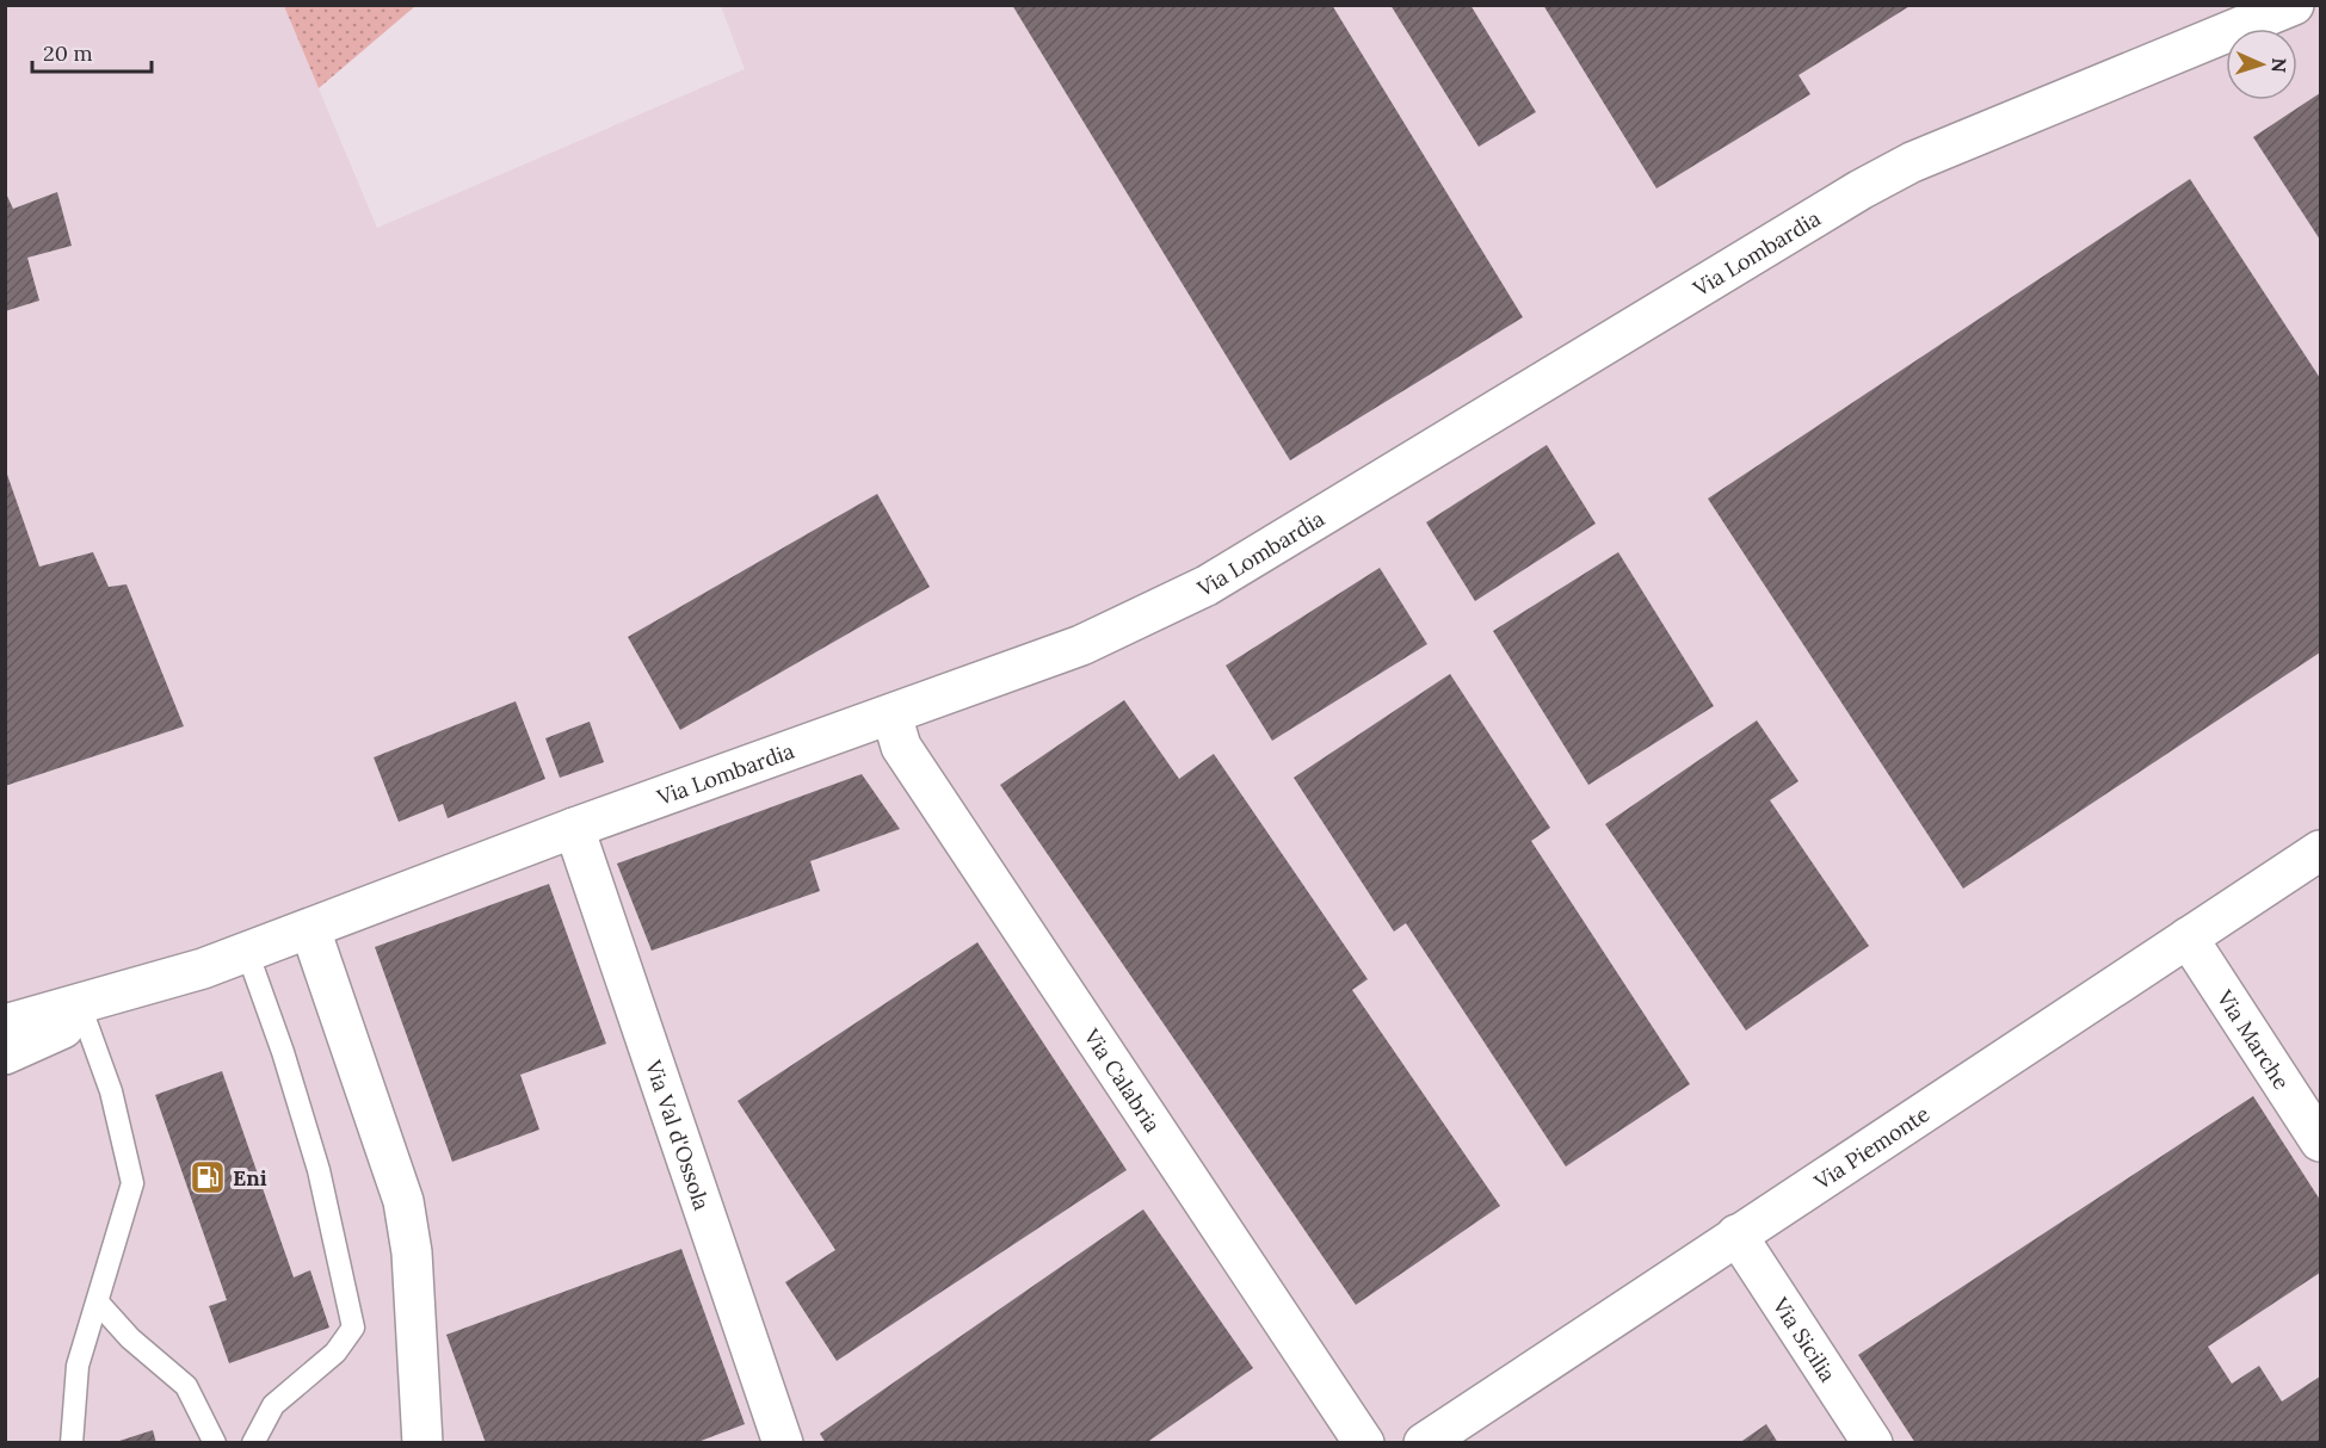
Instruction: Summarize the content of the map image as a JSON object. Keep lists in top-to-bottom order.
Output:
{
  "streets": {
    "street": [
      "Via Lombardia",
      "Via Marche",
      "Via Calabria",
      "Via Val d'Ossola",
      "Via Piemonte",
      "Via Sicilia"
    ]
  },
  "crossings": [
    ["Via Lombardia", "Via Calabria"],
    ["Via Lombardia", "Via Val d'Ossola"],
    ["Via Marche", "Via Piemonte"],
    ["Via Piemonte", "Via Sicilia"]
  ],
  "places": {
    "fuel station": ["Eni"]
  },
  "scale_bar": "20 m",
  "north": "right"
}
